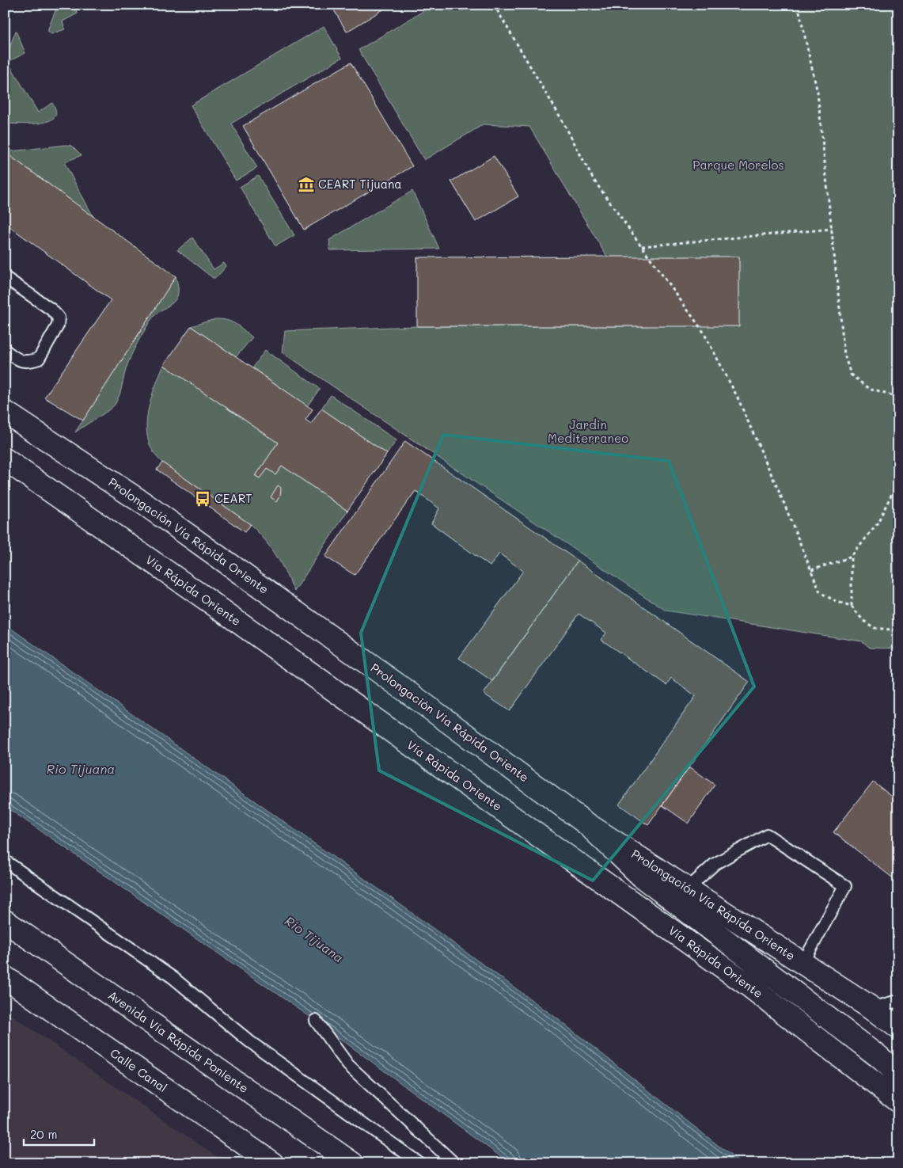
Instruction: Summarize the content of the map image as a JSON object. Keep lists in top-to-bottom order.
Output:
{
  "streets": {
    "main road": [
      "Prolongación Vía Rápida Oriente",
      "Vía Rápida Oriente",
      "Avenida Vía Rápida Poniente",
      "Calle Canal"
    ]
  },
  "water": ["Rio Tijuana", "Río Tijuana"],
  "parks": ["Parque Morelos", "Jardin Mediterraneo"],
  "places": {
    "museum": ["CEART Tijuana"],
    "bus stop": ["CEART"]
  },
  "scale_bar": "20 m"
}
